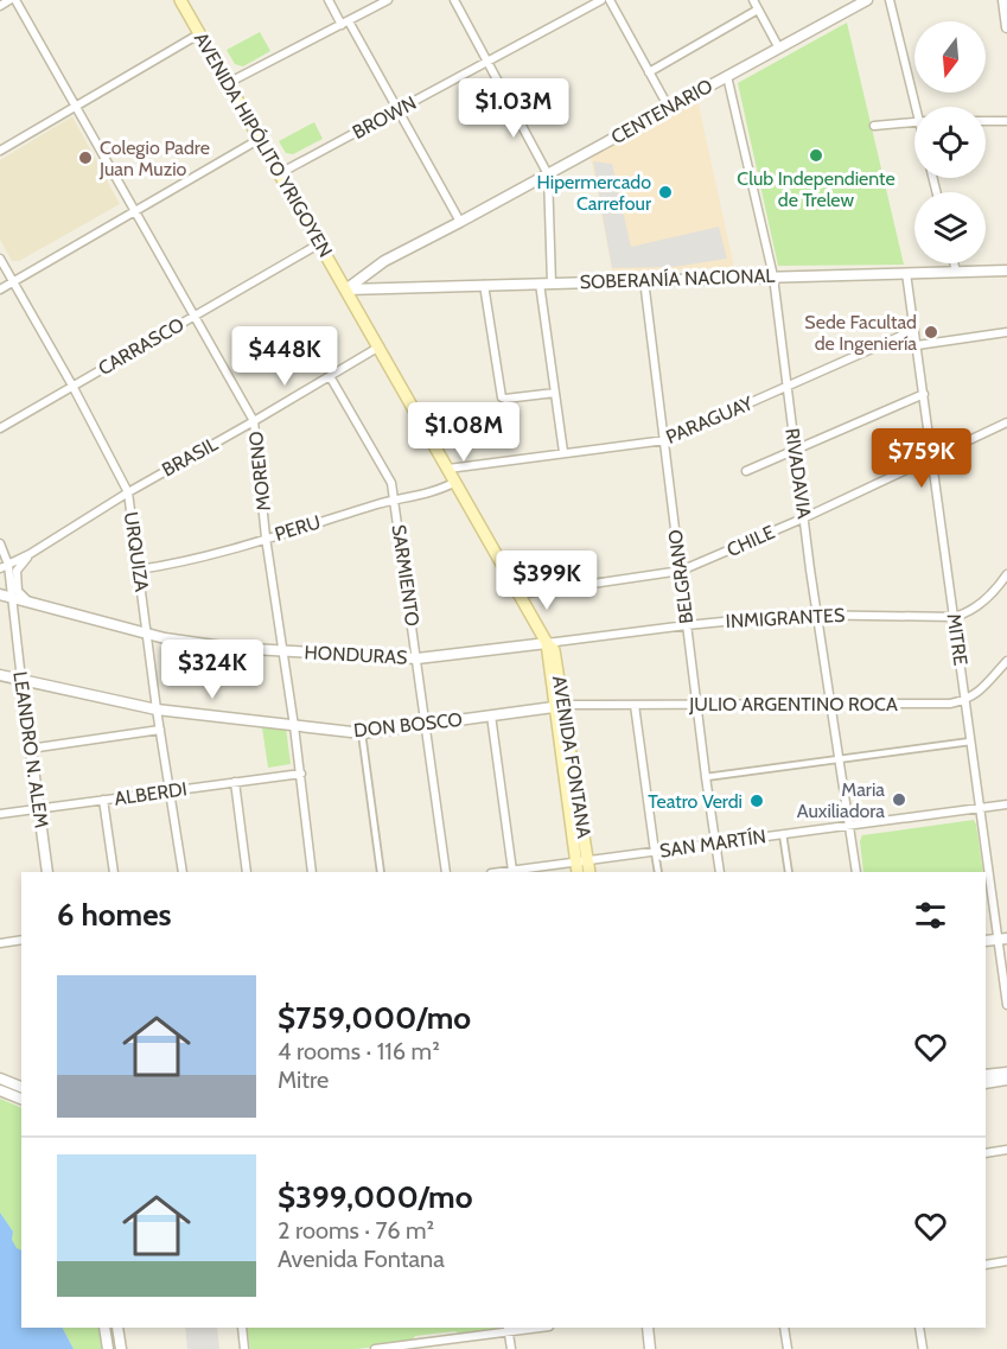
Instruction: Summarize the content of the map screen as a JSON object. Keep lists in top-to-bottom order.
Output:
{
  "streets": {
    "main road": ["AVENIDA HIPÓLITO YRIGOYEN", "AVENIDA FONTANA"],
    "street": [
      "CENTENARIO",
      "BROWN",
      "SOBERANÍA NACIONAL",
      "CARRASCO",
      "PARAGUAY",
      "BRASIL",
      "MORENO",
      "RIVADAVIA",
      "PERU",
      "CHILE",
      "URQUIZA",
      "SARMIENTO",
      "BELGRANO",
      "INMIGRANTES",
      "MITRE",
      "HONDURAS",
      "JULIO ARGENTINO ROCA",
      "DON BOSCO",
      "LEANDRO N. ALEM",
      "ALBERDI",
      "SAN MARTÍN"
    ]
  },
  "crossings": [
    ["CENTENARIO", "AVENIDA HIPÓLITO YRIGOYEN"],
    ["CENTENARIO", "SOBERANÍA NACIONAL"],
    ["CENTENARIO", "RIVADAVIA"],
    ["CENTENARIO", "AVENIDA FONTANA"],
    ["BROWN", "AVENIDA HIPÓLITO YRIGOYEN"],
    ["AVENIDA HIPÓLITO YRIGOYEN", "SOBERANÍA NACIONAL"],
    ["AVENIDA HIPÓLITO YRIGOYEN", "CARRASCO"],
    ["AVENIDA HIPÓLITO YRIGOYEN", "AVENIDA FONTANA"],
    ["SOBERANÍA NACIONAL", "RIVADAVIA"],
    ["SOBERANÍA NACIONAL", "BELGRANO"],
    ["SOBERANÍA NACIONAL", "MITRE"],
    ["SOBERANÍA NACIONAL", "AVENIDA FONTANA"],
    ["CARRASCO", "MORENO"],
    ["CARRASCO", "URQUIZA"],
    ["PARAGUAY", "RIVADAVIA"],
    ["PARAGUAY", "BELGRANO"],
    ["PARAGUAY", "MITRE"],
    ["PARAGUAY", "AVENIDA FONTANA"],
    ["BRASIL", "MORENO"],
    ["BRASIL", "URQUIZA"],
    ["BRASIL", "SARMIENTO"],
    ["BRASIL", "LEANDRO N. ALEM"],
    ["BRASIL", "AVENIDA FONTANA"],
    ["MORENO", "PERU"],
    ["MORENO", "HONDURAS"],
    ["MORENO", "DON BOSCO"],
    ["MORENO", "ALBERDI"],
    ["RIVADAVIA", "CHILE"],
    ["RIVADAVIA", "INMIGRANTES"],
    ["RIVADAVIA", "JULIO ARGENTINO ROCA"],
    ["RIVADAVIA", "SAN MARTÍN"],
    ["PERU", "URQUIZA"],
    ["PERU", "SARMIENTO"],
    ["PERU", "AVENIDA FONTANA"],
    ["CHILE", "BELGRANO"],
    ["CHILE", "MITRE"],
    ["CHILE", "AVENIDA FONTANA"],
    ["URQUIZA", "HONDURAS"],
    ["URQUIZA", "DON BOSCO"],
    ["URQUIZA", "ALBERDI"],
    ["SARMIENTO", "HONDURAS"],
    ["SARMIENTO", "DON BOSCO"],
    ["BELGRANO", "INMIGRANTES"],
    ["BELGRANO", "JULIO ARGENTINO ROCA"],
    ["BELGRANO", "SAN MARTÍN"],
    ["INMIGRANTES", "MITRE"],
    ["INMIGRANTES", "HONDURAS"],
    ["INMIGRANTES", "AVENIDA FONTANA"],
    ["MITRE", "JULIO ARGENTINO ROCA"],
    ["MITRE", "SAN MARTÍN"],
    ["HONDURAS", "LEANDRO N. ALEM"],
    ["HONDURAS", "AVENIDA FONTANA"],
    ["JULIO ARGENTINO ROCA", "DON BOSCO"],
    ["JULIO ARGENTINO ROCA", "AVENIDA FONTANA"],
    ["DON BOSCO", "LEANDRO N. ALEM"],
    ["DON BOSCO", "AVENIDA FONTANA"],
    ["LEANDRO N. ALEM", "ALBERDI"],
    ["AVENIDA FONTANA", "SAN MARTÍN"]
  ],
  "places": [
    "Club Independiente de Trelew",
    "Colegio Padre Juan Muzio",
    "Hipermercado Carrefour",
    "Sede Facultad de Ingeniería",
    "Maria Auxiliadora",
    "Teatro Verdi"
  ],
  "north": "bottom",
  "page": {
    "price": [
      "$1.03M",
      "$448K",
      "$1.08M",
      "$759K",
      "$399K",
      "$324K"
    ],
    "heading": "6 homes",
    "list": [
      {
        "name": "$759,000/mo",
        "note": "4 rooms · 116 m² · Mitre"
      },
      {
        "name": "$399,000/mo",
        "note": "2 rooms · 76 m² · Avenida Fontana"
      }
    ]
  }
}
